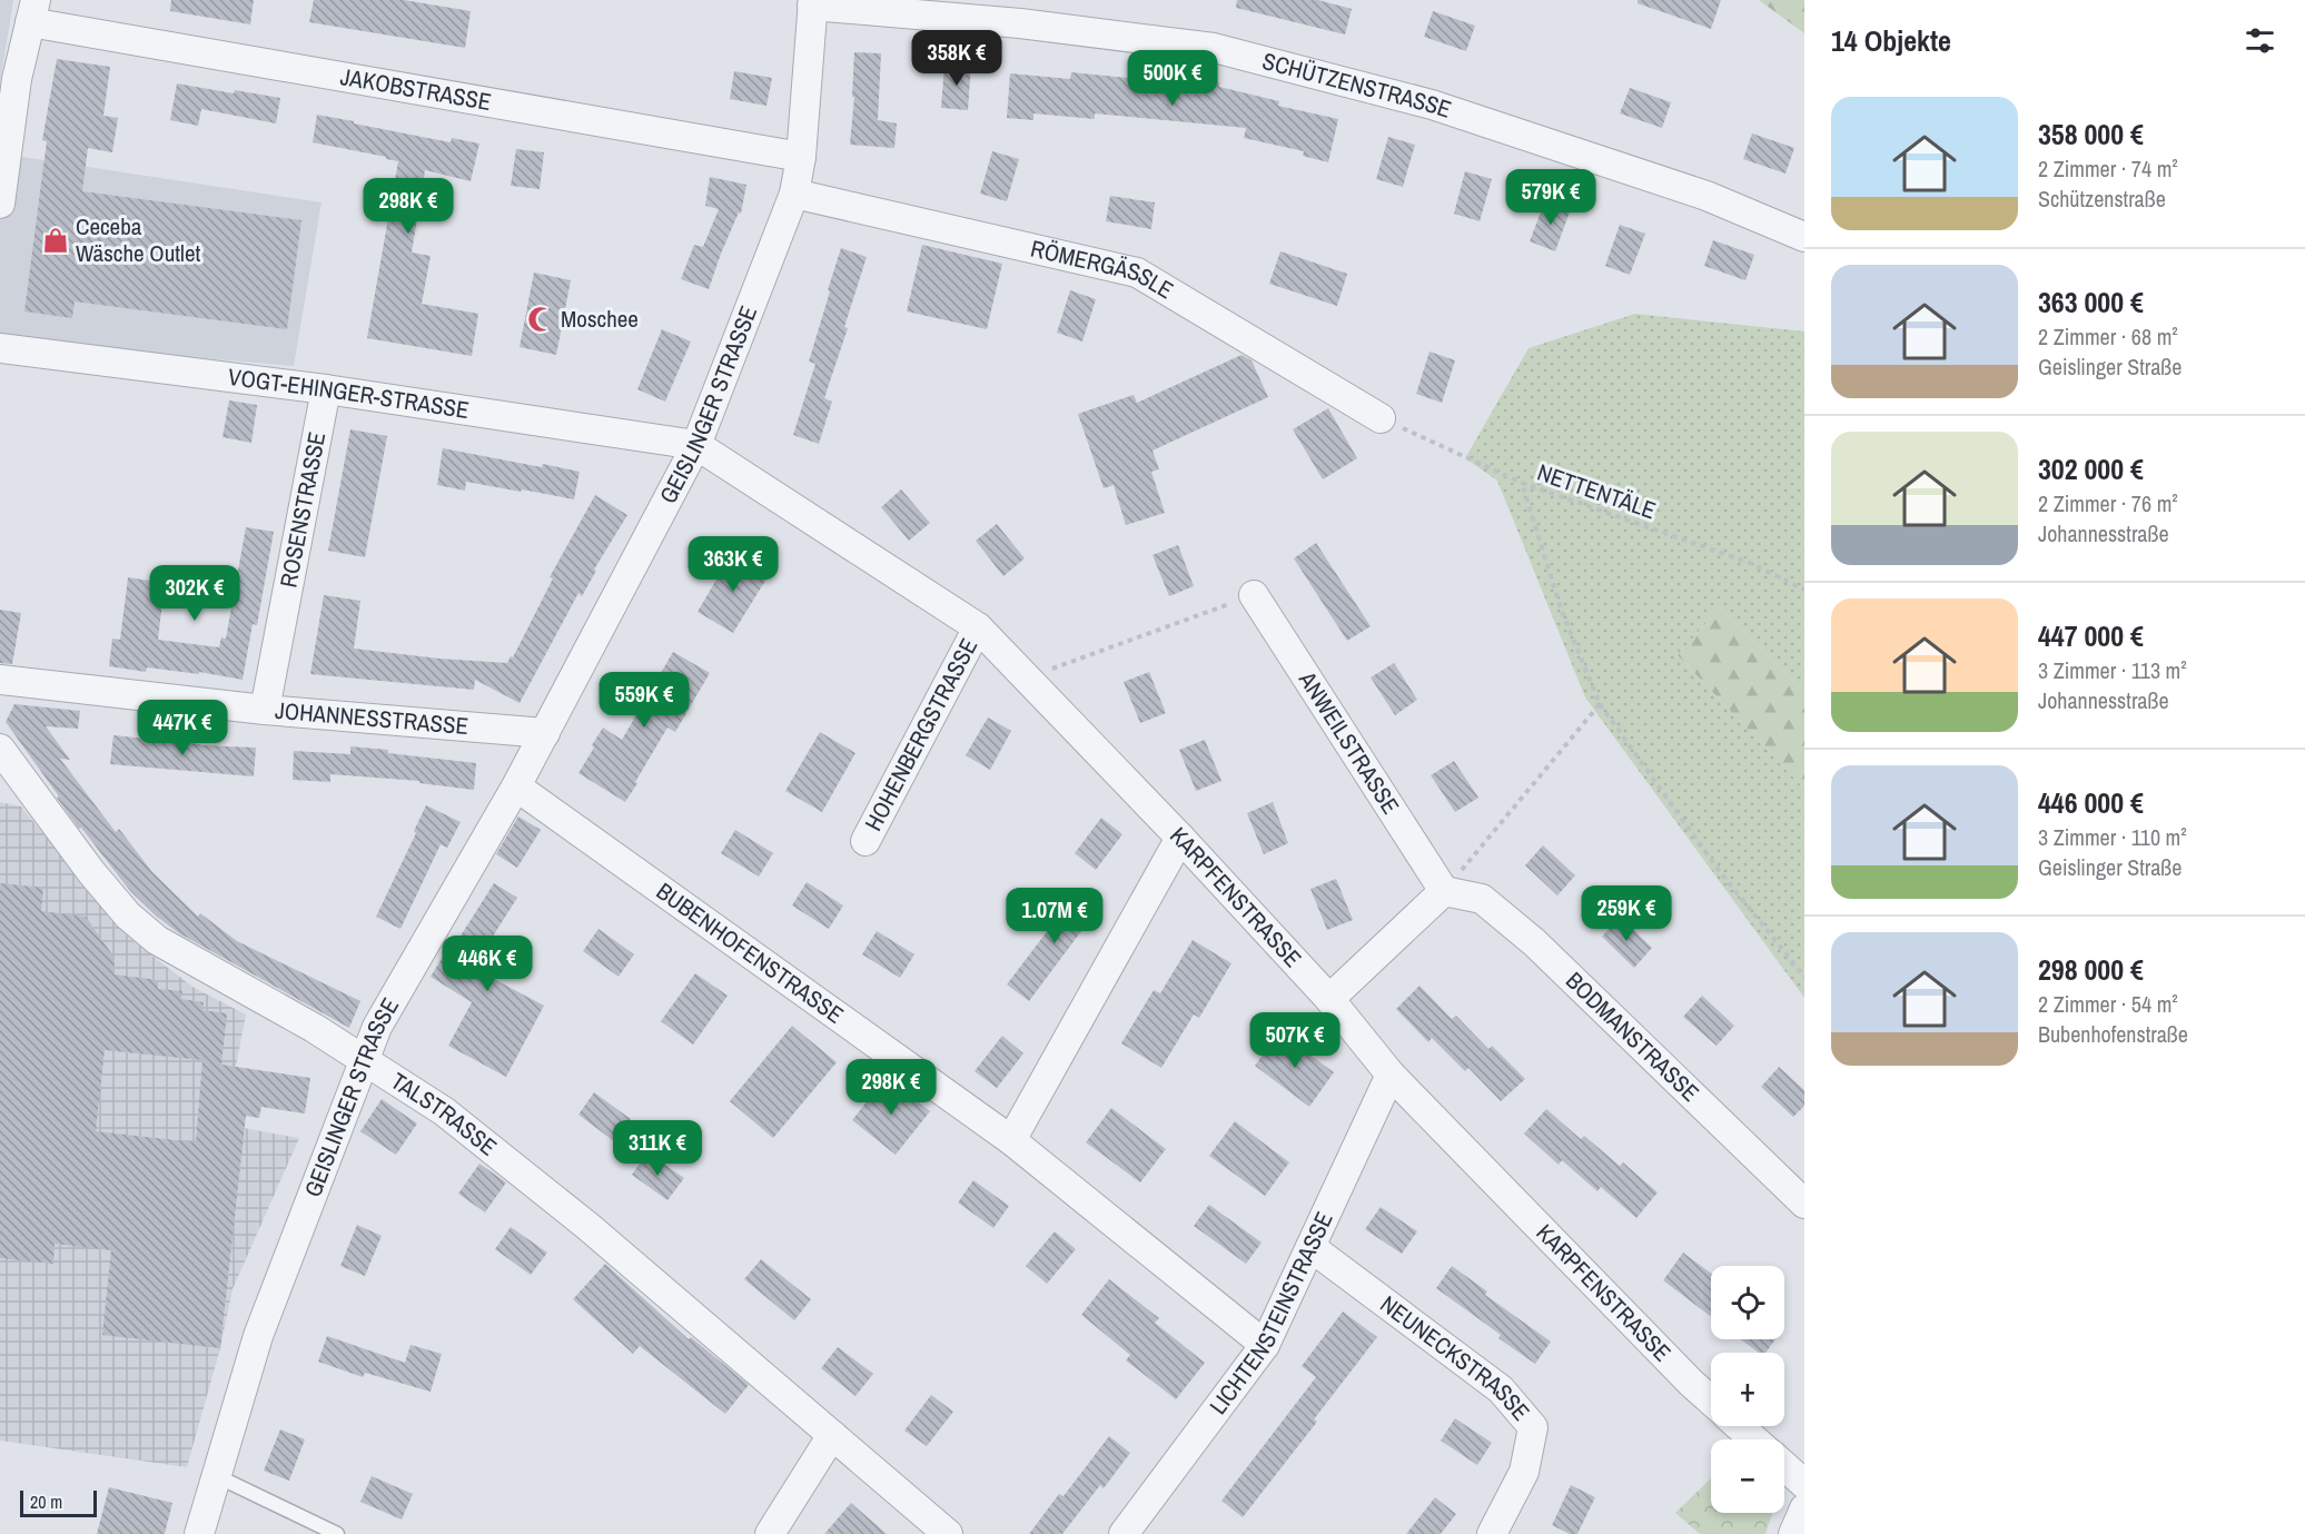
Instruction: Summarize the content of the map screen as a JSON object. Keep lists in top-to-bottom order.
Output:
{
  "streets": {
    "street": [
      "SCHÜTZENSTRASSE",
      "JAKOBSTRASSE",
      "RÖMERGÄSSLE",
      "VOGT-EHINGER-STRASSE",
      "GEISLINGER STRASSE",
      "ROSENSTRASSE",
      "JOHANNESSTRASSE",
      "HOHENBERGSTRASSE",
      "ANWEILSTRASSE",
      "KARPFENSTRASSE",
      "BUBENHOFENSTRASSE",
      "BODMANSTRASSE",
      "TALSTRASSE",
      "LICHTENSTEINSTRASSE",
      "NEUNECKSTRASSE"
    ],
    "path": ["NETTENTÄLE"]
  },
  "crossings": [
    ["SCHÜTZENSTRASSE", "GEISLINGER STRASSE"],
    ["JAKOBSTRASSE", "GEISLINGER STRASSE"],
    ["RÖMERGÄSSLE", "GEISLINGER STRASSE"],
    ["RÖMERGÄSSLE", "NETTENTÄLE"],
    ["VOGT-EHINGER-STRASSE", "GEISLINGER STRASSE"],
    ["VOGT-EHINGER-STRASSE", "ROSENSTRASSE"],
    ["VOGT-EHINGER-STRASSE", "KARPFENSTRASSE"],
    ["GEISLINGER STRASSE", "JOHANNESSTRASSE"],
    ["GEISLINGER STRASSE", "KARPFENSTRASSE"],
    ["GEISLINGER STRASSE", "BUBENHOFENSTRASSE"],
    ["GEISLINGER STRASSE", "TALSTRASSE"],
    ["ROSENSTRASSE", "JOHANNESSTRASSE"],
    ["HOHENBERGSTRASSE", "KARPFENSTRASSE"],
    ["ANWEILSTRASSE", "BODMANSTRASSE"],
    ["KARPFENSTRASSE", "LICHTENSTEINSTRASSE"],
    ["BUBENHOFENSTRASSE", "LICHTENSTEINSTRASSE"],
    ["LICHTENSTEINSTRASSE", "NEUNECKSTRASSE"]
  ],
  "places": {
    "shop": ["Ceceba Wäsche Outlet"],
    "mosque": ["Moschee"]
  },
  "scale_bar": "20 m",
  "page": {
    "heading": "14 Objekte",
    "price": [
      "358K €",
      "500K €",
      "579K €",
      "298K €",
      "363K €",
      "302K €",
      "559K €",
      "447K €",
      "259K €",
      "1.07M €",
      "446K €",
      "507K €",
      "298K €",
      "311K €"
    ],
    "list": [
      {
        "name": "358 000 €",
        "note": "2 Zimmer · 74 m² · Schützenstraße"
      },
      {
        "name": "363 000 €",
        "note": "2 Zimmer · 68 m² · Geislinger Straße"
      },
      {
        "name": "302 000 €",
        "note": "2 Zimmer · 76 m² · Johannesstraße"
      },
      {
        "name": "447 000 €",
        "note": "3 Zimmer · 113 m² · Johannesstraße"
      },
      {
        "name": "446 000 €",
        "note": "3 Zimmer · 110 m² · Geislinger Straße"
      },
      {
        "name": "298 000 €",
        "note": "2 Zimmer · 54 m² · Bubenhofenstraße"
      }
    ],
    "map_buttons": ["+", "−"],
    "scale": "20 m"
  }
}
